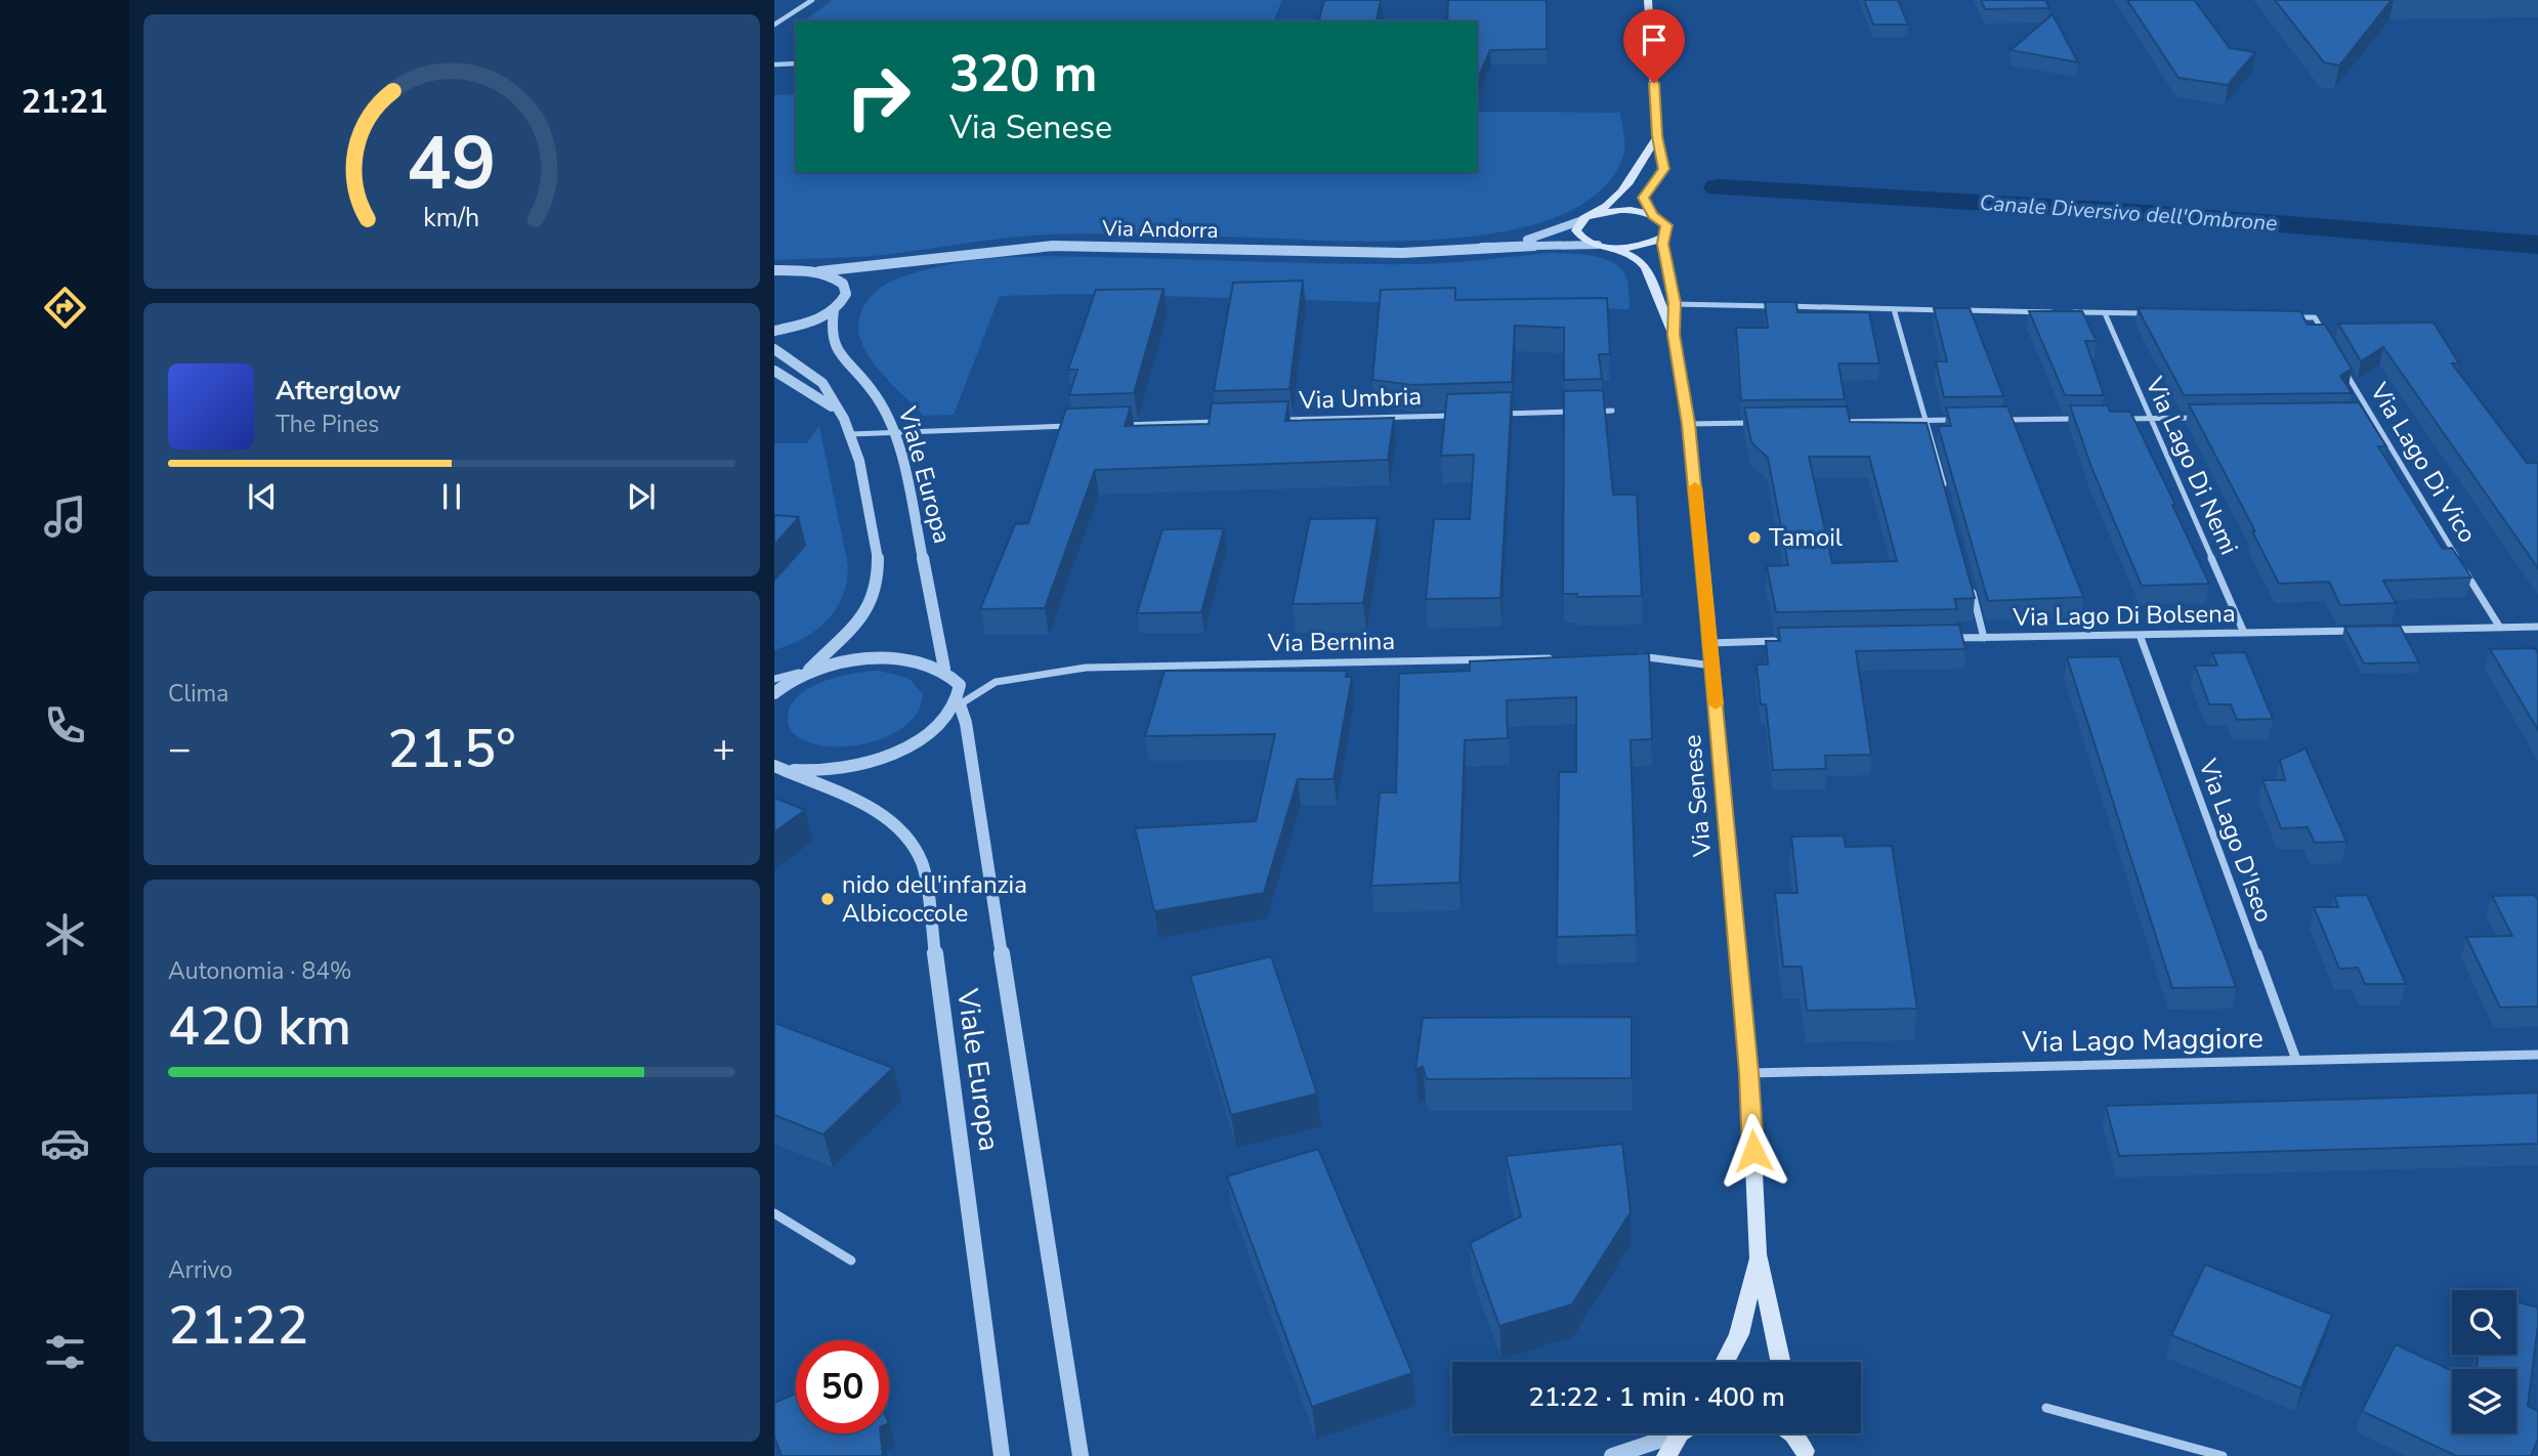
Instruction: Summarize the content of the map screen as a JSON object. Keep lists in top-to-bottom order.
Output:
{
  "streets": {
    "main road": ["Via Senese"],
    "street": [
      "Via Andorra",
      "Via Umbria",
      "Via Lago Di Vico",
      "Via Lago Di Nemi",
      "Viale Europa",
      "Via Lago Di Bolsena",
      "Via Bernina",
      "Via Lago D'Iseo",
      "Via Lago Maggiore"
    ]
  },
  "crossings": [
    ["Via Andorra", "Viale Europa"],
    ["Via Andorra", "Via Senese"],
    ["Via Lago Di Nemi", "Via Lago Di Bolsena"],
    ["Viale Europa", "Via Bernina"],
    ["Via Lago Di Bolsena", "Via Lago D'Iseo"],
    ["Via Senese", "Via Lago Maggiore"],
    ["Via Lago D'Iseo", "Via Lago Maggiore"]
  ],
  "water": ["Canale Diversivo dell'Ombrone"],
  "places": ["Tamoil", "nido dell'infanzia Albicoccole"],
  "page": {
    "tabs": "21:21",
    "turn": ["320 m", "Via Senese"],
    "song": ["Afterglow", "The Pines"],
    "tile": [
      "Clima",
      ["Autonomia · 84%", "420 km"],
      ["Arrivo", "21:22"]
    ],
    "heat": ["−", "21.5°", "+"],
    "limit": "50",
    "trip": "21:22 · 1 min · 400 m",
    "gauge": ["49", "km/h"]
  }
}
